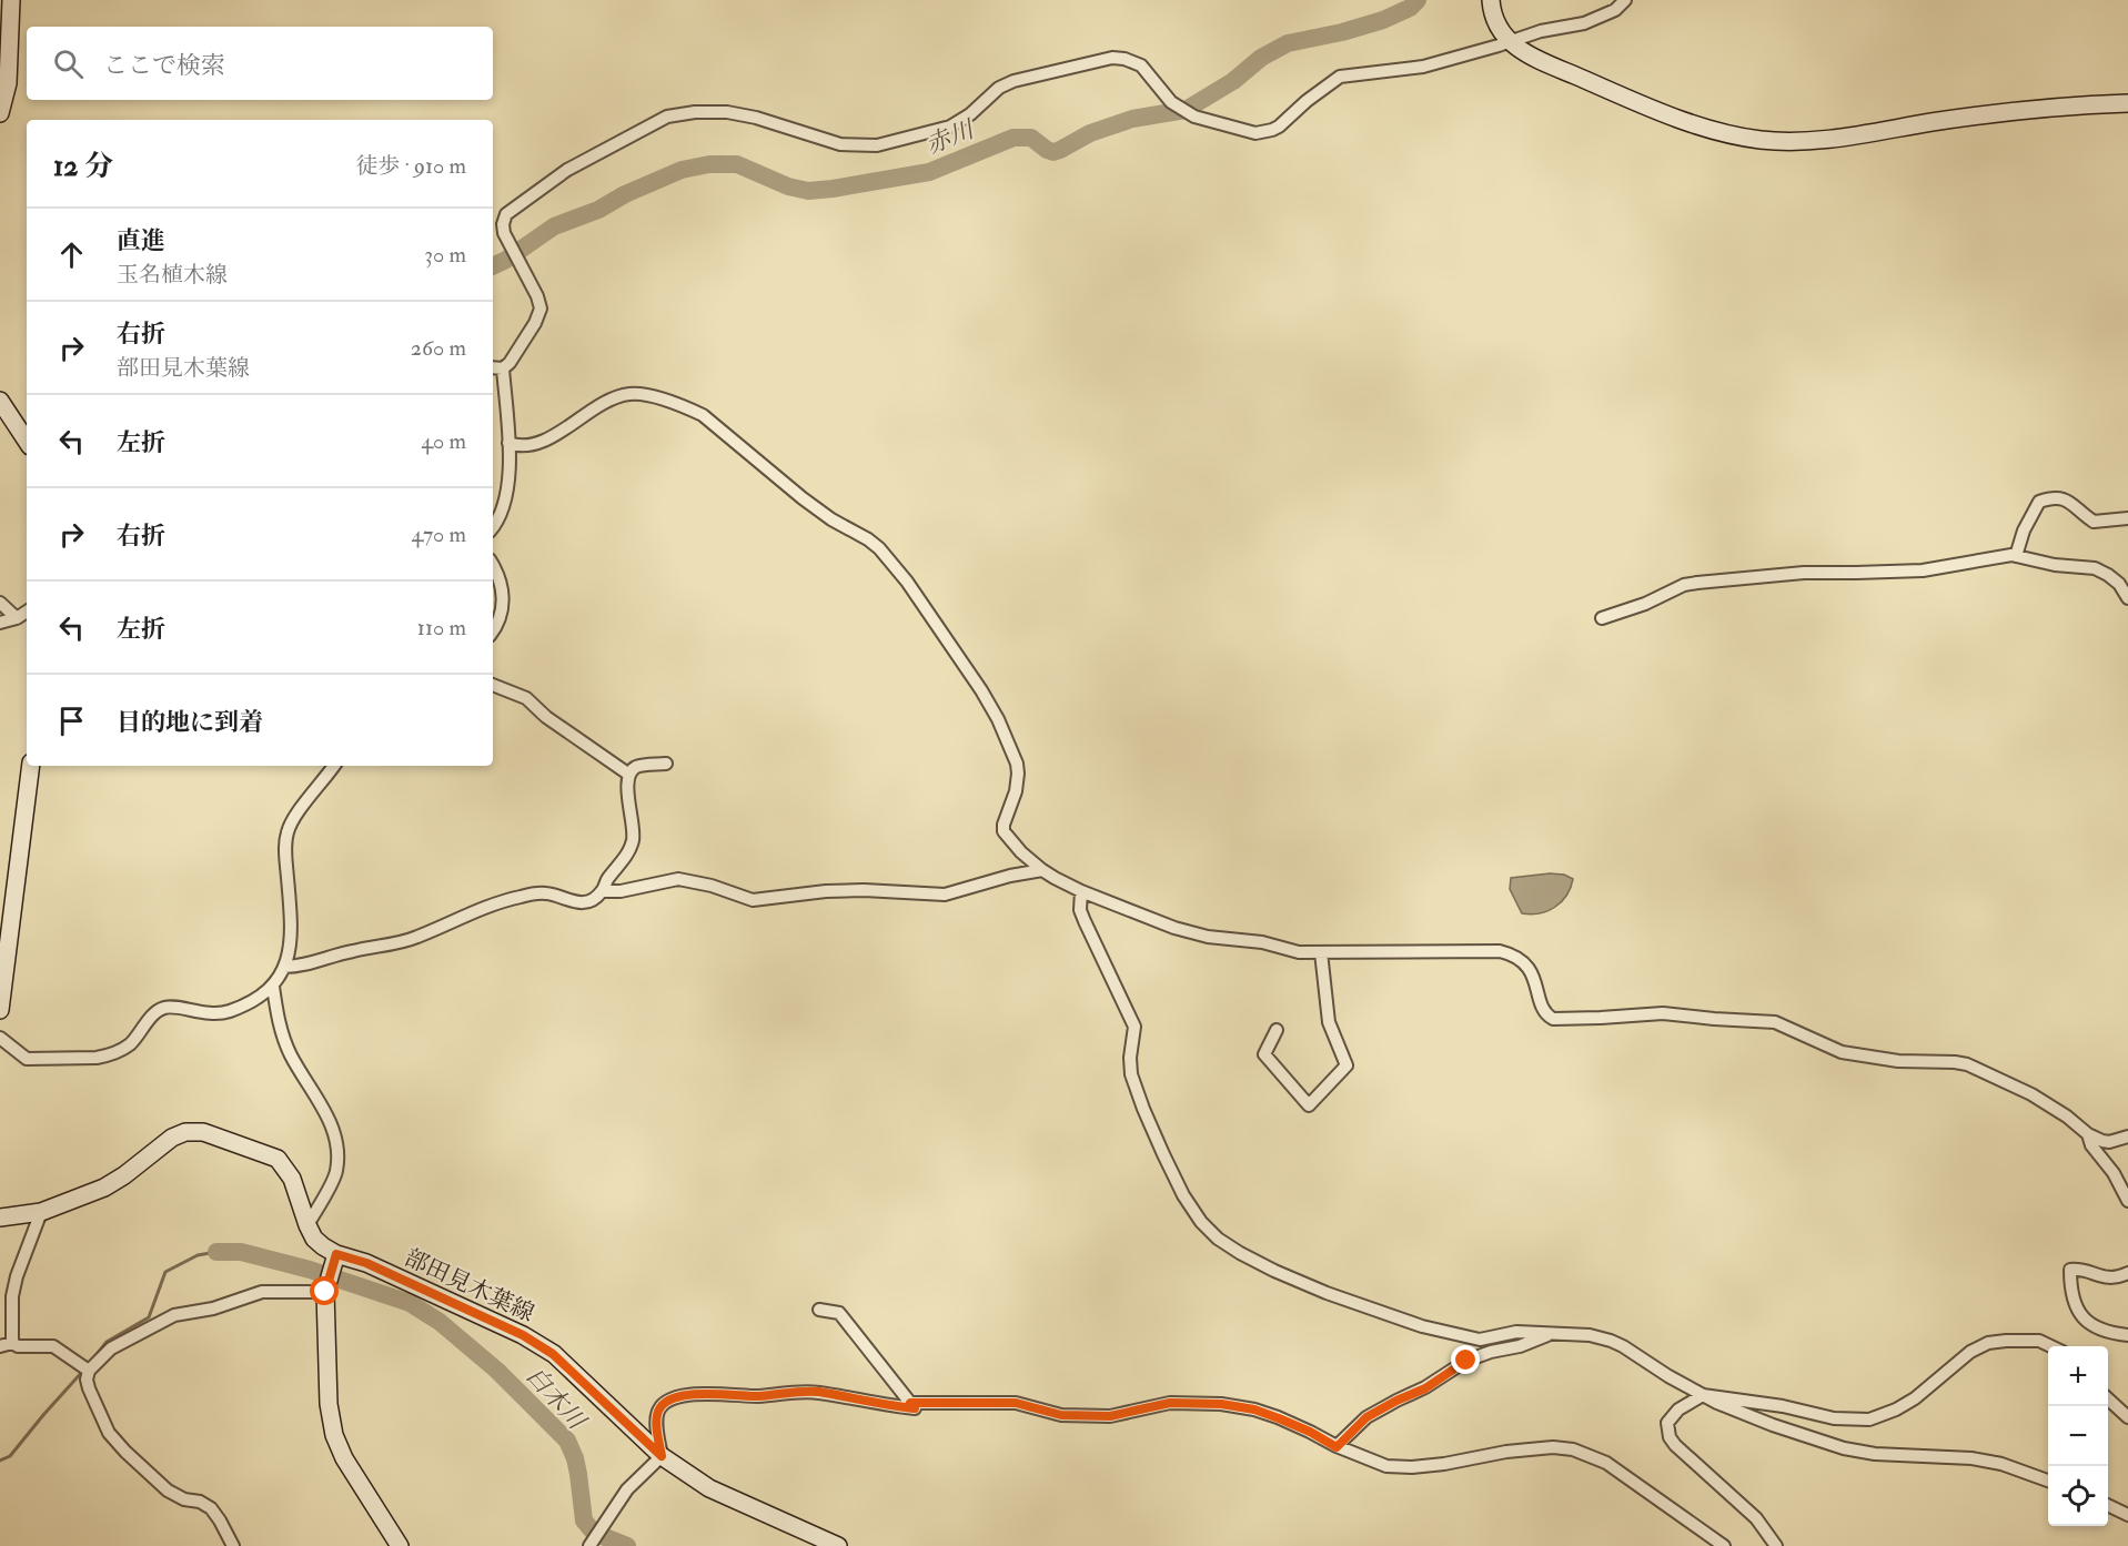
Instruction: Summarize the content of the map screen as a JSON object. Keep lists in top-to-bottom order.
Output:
{
  "streets": {
    "main road": ["部田見木葉線"]
  },
  "water": ["赤川", "白木川"],
  "page": {
    "search": "ここで検索",
    "heading": ["12 分", "徒歩 · 910 m"],
    "list": [
      ["直進", "玉名植木線", "30 m"],
      ["右折", "部田見木葉線", "260 m"],
      ["左折", "40 m"],
      ["右折", "470 m"],
      ["左折", "110 m"],
      "目的地に到着"
    ],
    "map_buttons": ["+", "−"]
  }
}
